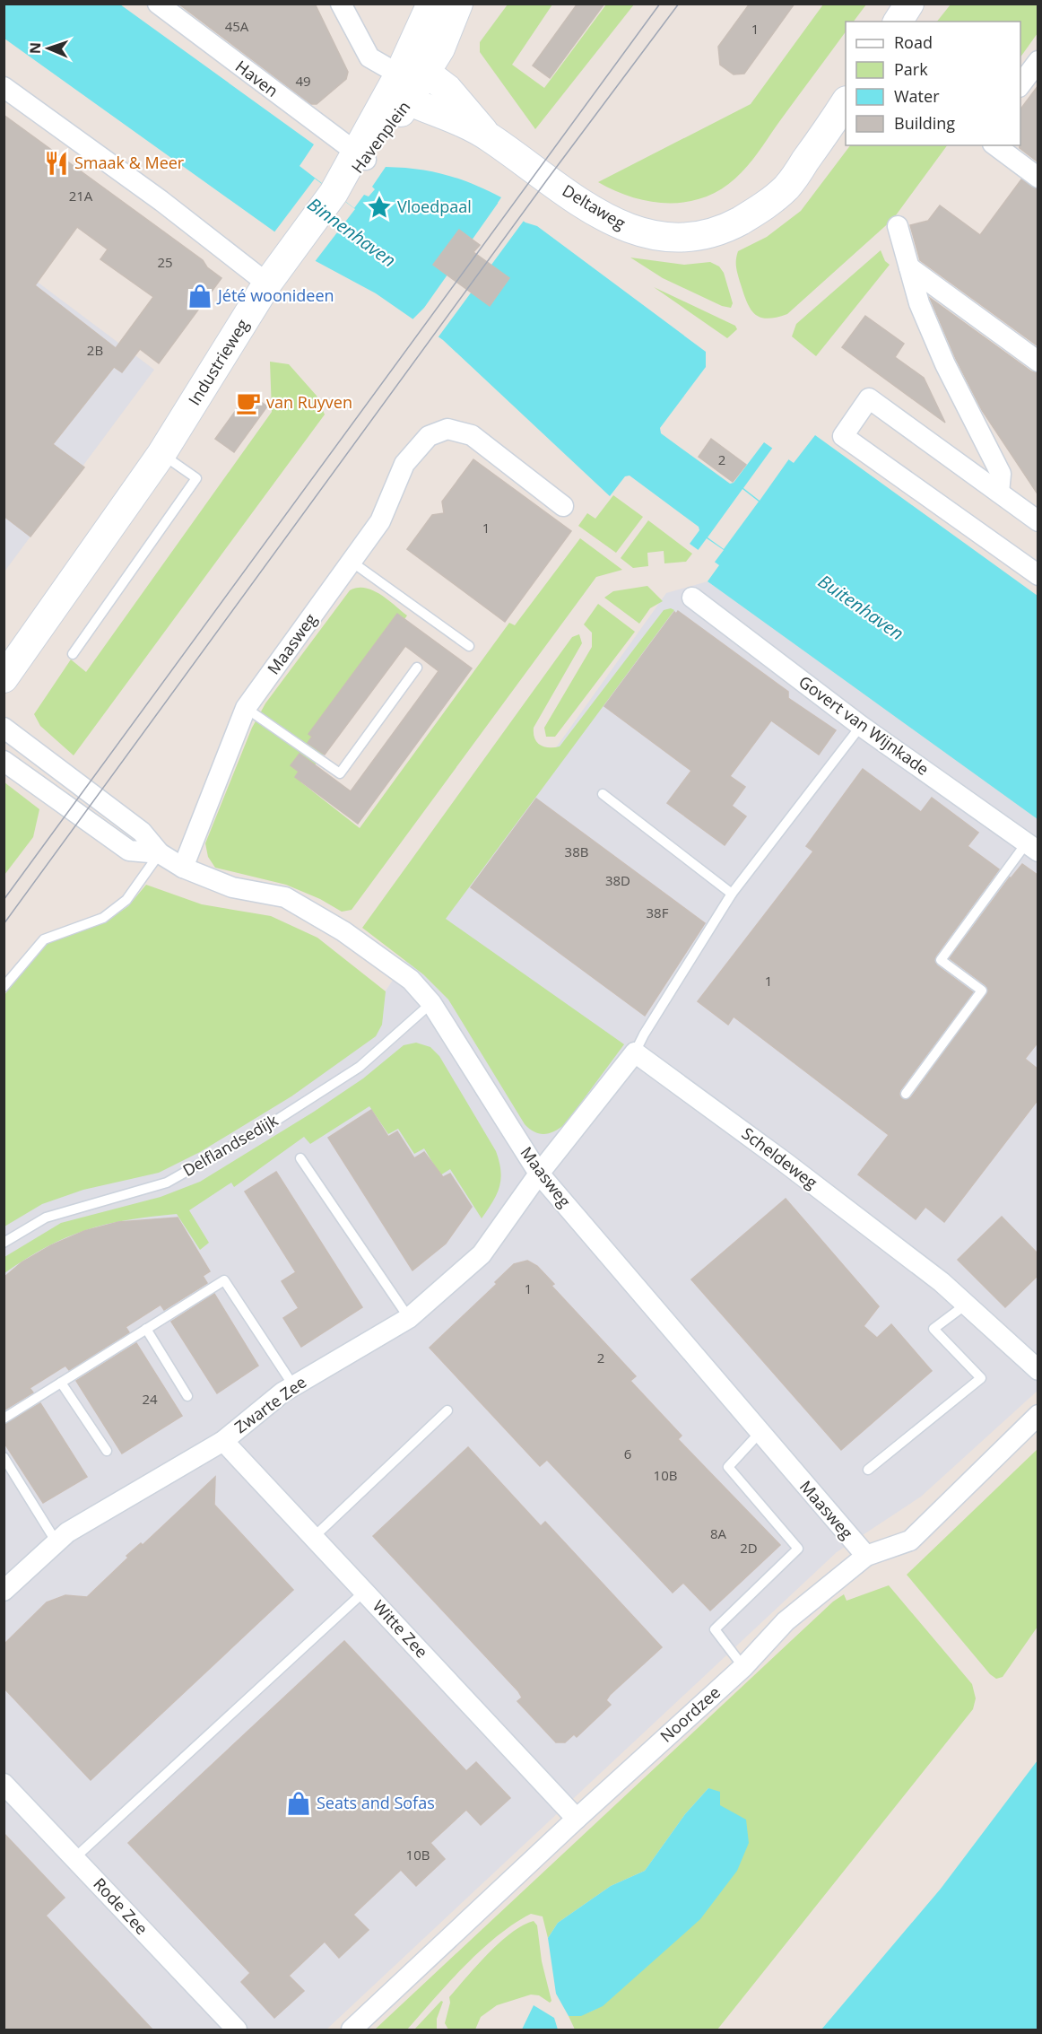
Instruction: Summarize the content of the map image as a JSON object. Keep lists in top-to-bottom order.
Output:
{
  "streets": {
    "main road": ["Havenplein", "Deltaweg", "Industrieweg"],
    "street": [
      "Haven",
      "Maasweg",
      "Govert van Wijnkade",
      "Scheldeweg",
      "Zwarte Zee",
      "Witte Zee",
      "Noordzee",
      "Rode Zee"
    ],
    "lane": ["Delflandsedijk"]
  },
  "crossings": [
    ["Haven", "Havenplein"],
    ["Havenplein", "Deltaweg"],
    ["Havenplein", "Industrieweg"],
    ["Maasweg", "Delflandsedijk"],
    ["Maasweg", "Zwarte Zee"],
    ["Maasweg", "Noordzee"],
    ["Zwarte Zee", "Witte Zee"],
    ["Witte Zee", "Noordzee"]
  ],
  "water": ["Binnenhaven", "Buitenhaven"],
  "places": {
    "restaurant": ["Smaak & Meer"],
    "place": ["Vloedpaal"],
    "shop": ["Jété woonideen", "Seats and Sofas"],
    "cafe": ["van Ruyven"]
  },
  "house_numbers": [
    "45A",
    "1",
    "49",
    "21A",
    "25",
    "2B",
    "2",
    "1",
    "38B",
    "38D",
    "38F",
    "1",
    "1",
    "2",
    "24",
    "6",
    "10B",
    "8A",
    "2D",
    "10B"
  ],
  "legend": [
    "Road",
    "Park",
    "Water",
    "Building"
  ],
  "north": "left"
}
